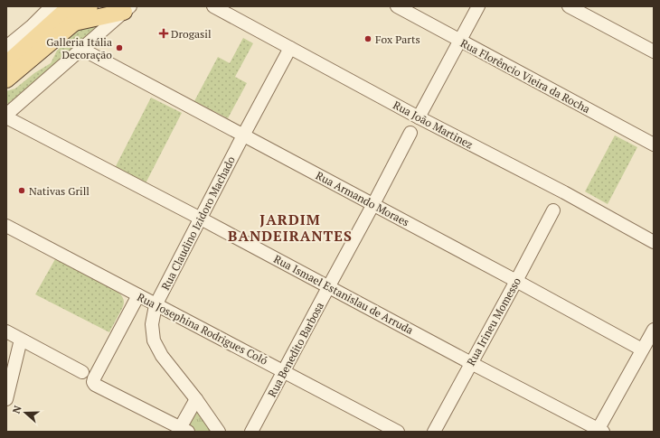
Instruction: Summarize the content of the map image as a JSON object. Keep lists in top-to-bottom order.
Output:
{
  "streets": {
    "street": [
      "Rua Florêncio Vieira da Rocha",
      "Rua João Martinez",
      "Rua Armando Moraes",
      "Rua Claudino Izidoro Machado",
      "Rua Ismael Estanislau de Arruda",
      "Rua Irineu Momesso",
      "Rua Josephina Rodrigues Coló",
      "Rua Benedito Barbosa"
    ]
  },
  "crossings": [
    ["Rua João Martinez", "Rua Claudino Izidoro Machado"],
    ["Rua Armando Moraes", "Rua Claudino Izidoro Machado"],
    ["Rua Armando Moraes", "Rua Irineu Momesso"],
    ["Rua Armando Moraes", "Rua Benedito Barbosa"],
    ["Rua Claudino Izidoro Machado", "Rua Ismael Estanislau de Arruda"],
    ["Rua Claudino Izidoro Machado", "Rua Josephina Rodrigues Coló"],
    ["Rua Ismael Estanislau de Arruda", "Rua Irineu Momesso"],
    ["Rua Ismael Estanislau de Arruda", "Rua Benedito Barbosa"],
    ["Rua Josephina Rodrigues Coló", "Rua Benedito Barbosa"]
  ],
  "districts": ["JARDIM BANDEIRANTES"],
  "places": {
    "health": ["Drogasil"],
    "other": ["Fox Parts", "Galleria Itália Decoração", "Nativas Grill"]
  },
  "north": "left"
}
